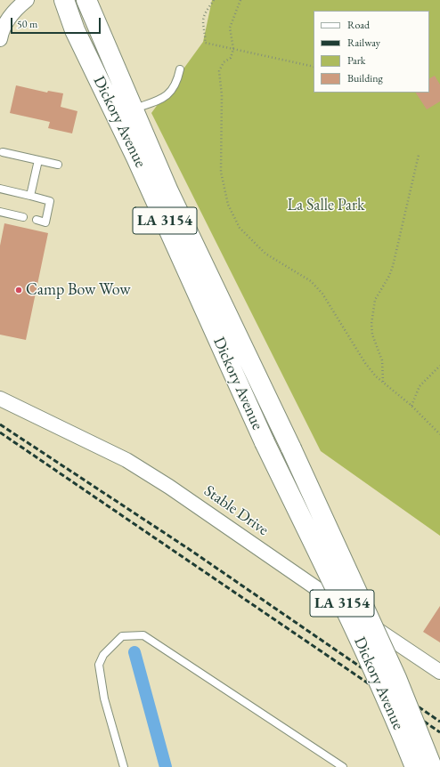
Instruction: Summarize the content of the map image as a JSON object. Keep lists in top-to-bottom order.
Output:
{
  "streets": {
    "main road": ["Dickory Avenue", "LA 3154"],
    "street": ["Stable Drive"]
  },
  "parks": ["La Salle Park"],
  "places": ["Camp Bow Wow"],
  "legend": [
    "Road",
    "Railway",
    "Park",
    "Building"
  ],
  "scale_bar": "50 m"
}
